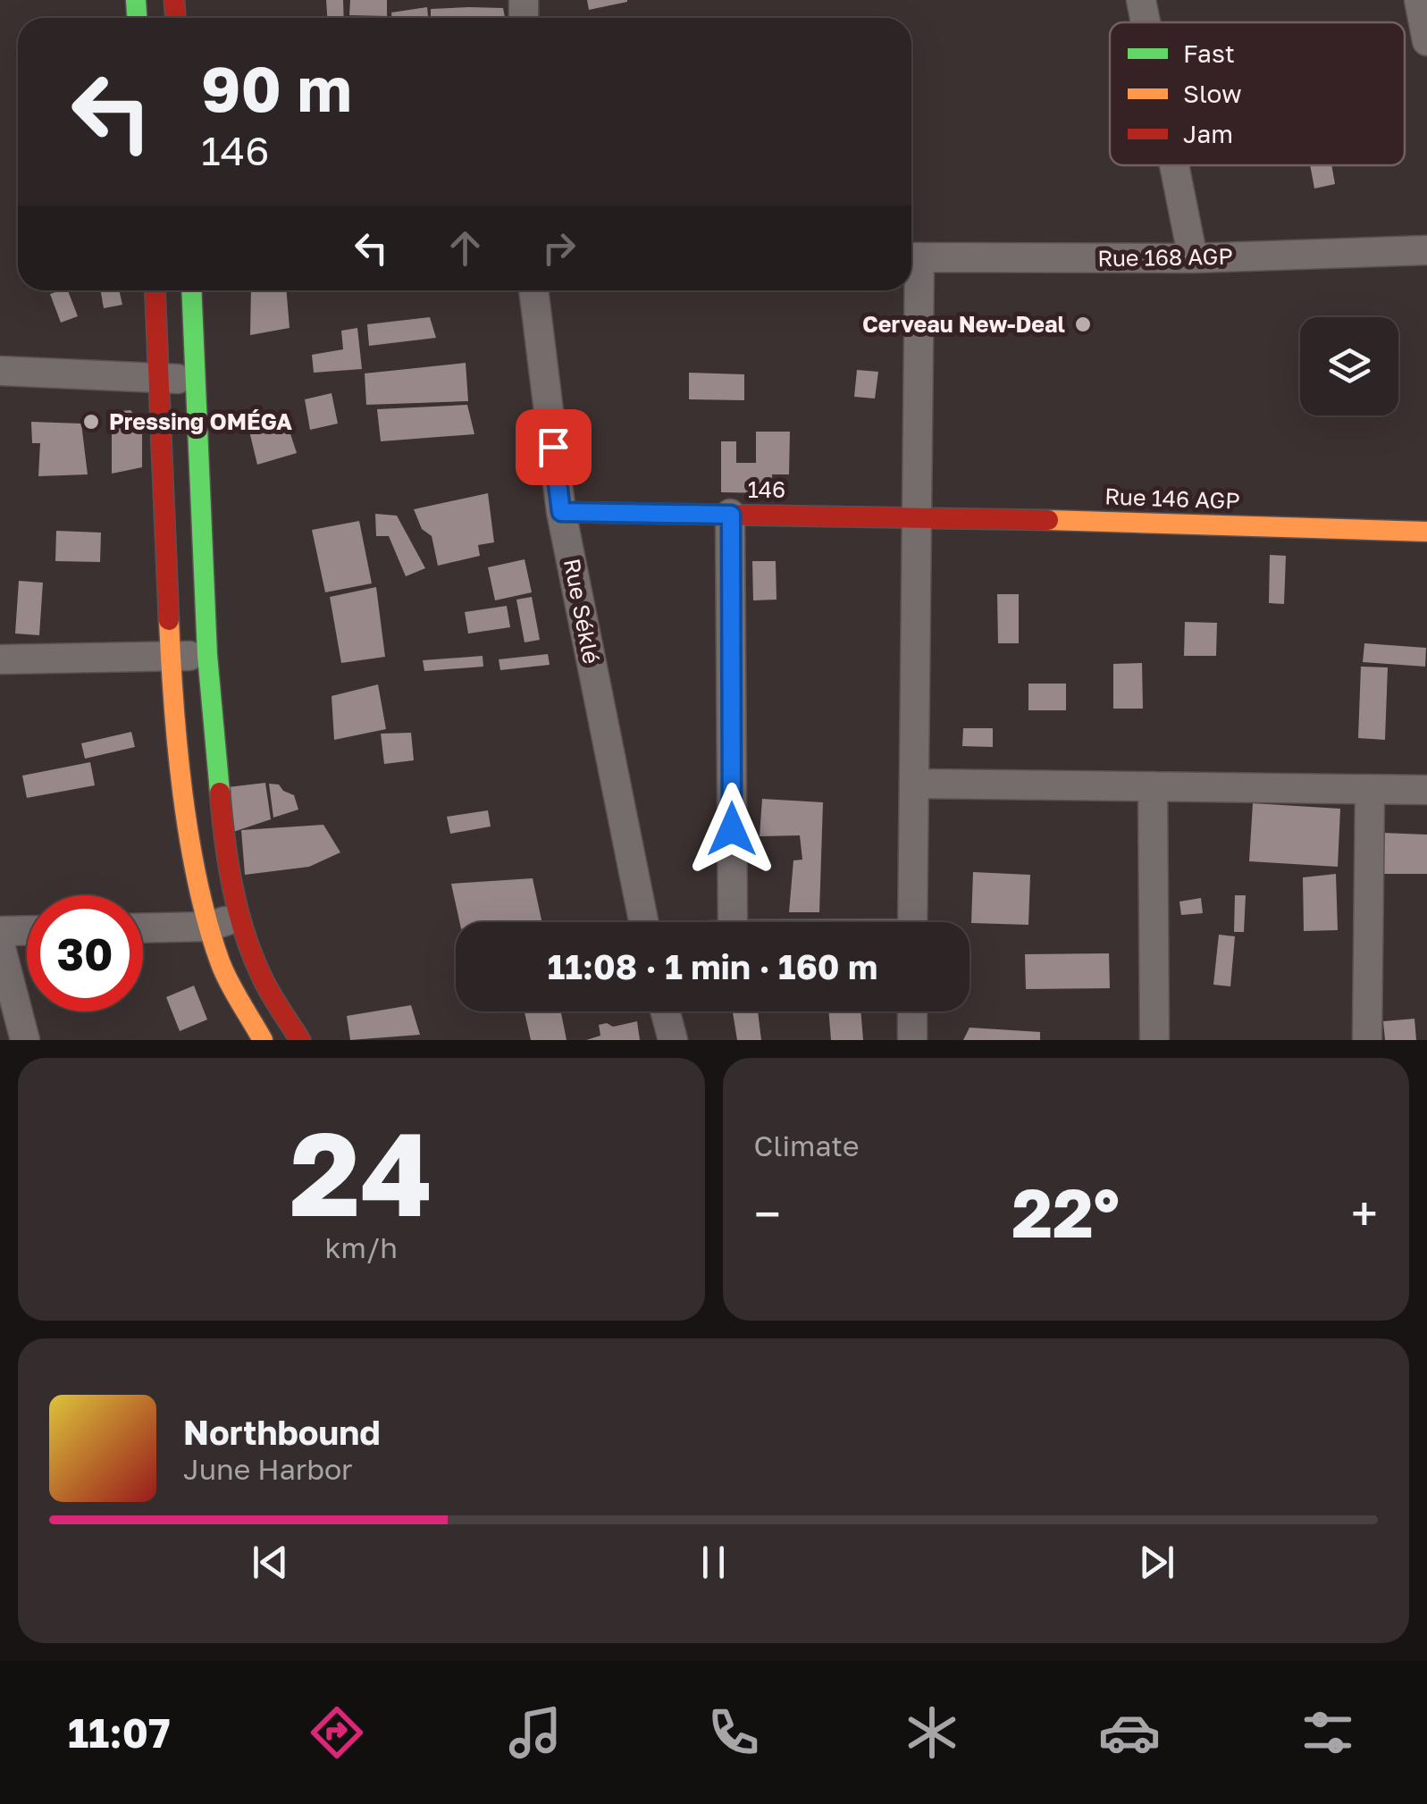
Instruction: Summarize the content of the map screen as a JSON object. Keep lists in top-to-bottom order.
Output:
{
  "streets": {
    "street": [
      "Rue 168 AGP",
      "146",
      "Rue 146 AGP",
      "Rue Séklé"
    ]
  },
  "crossings": [
    ["146", "Rue 146 AGP"],
    ["146", "Rue Séklé"]
  ],
  "places": ["Cerveau New-Deal", "Pressing OMÉGA"],
  "legend": ["Fast", "Slow", "Jam"],
  "page": {
    "turn": ["90 m", "146"],
    "limit": "30",
    "trip": "11:08 · 1 min · 160 m",
    "tile": [
      ["24", "km/h"],
      "Climate"
    ],
    "heat": ["−", "22°", "+"],
    "song": ["Northbound", "June Harbor"],
    "tabs": "11:07"
  }
}
